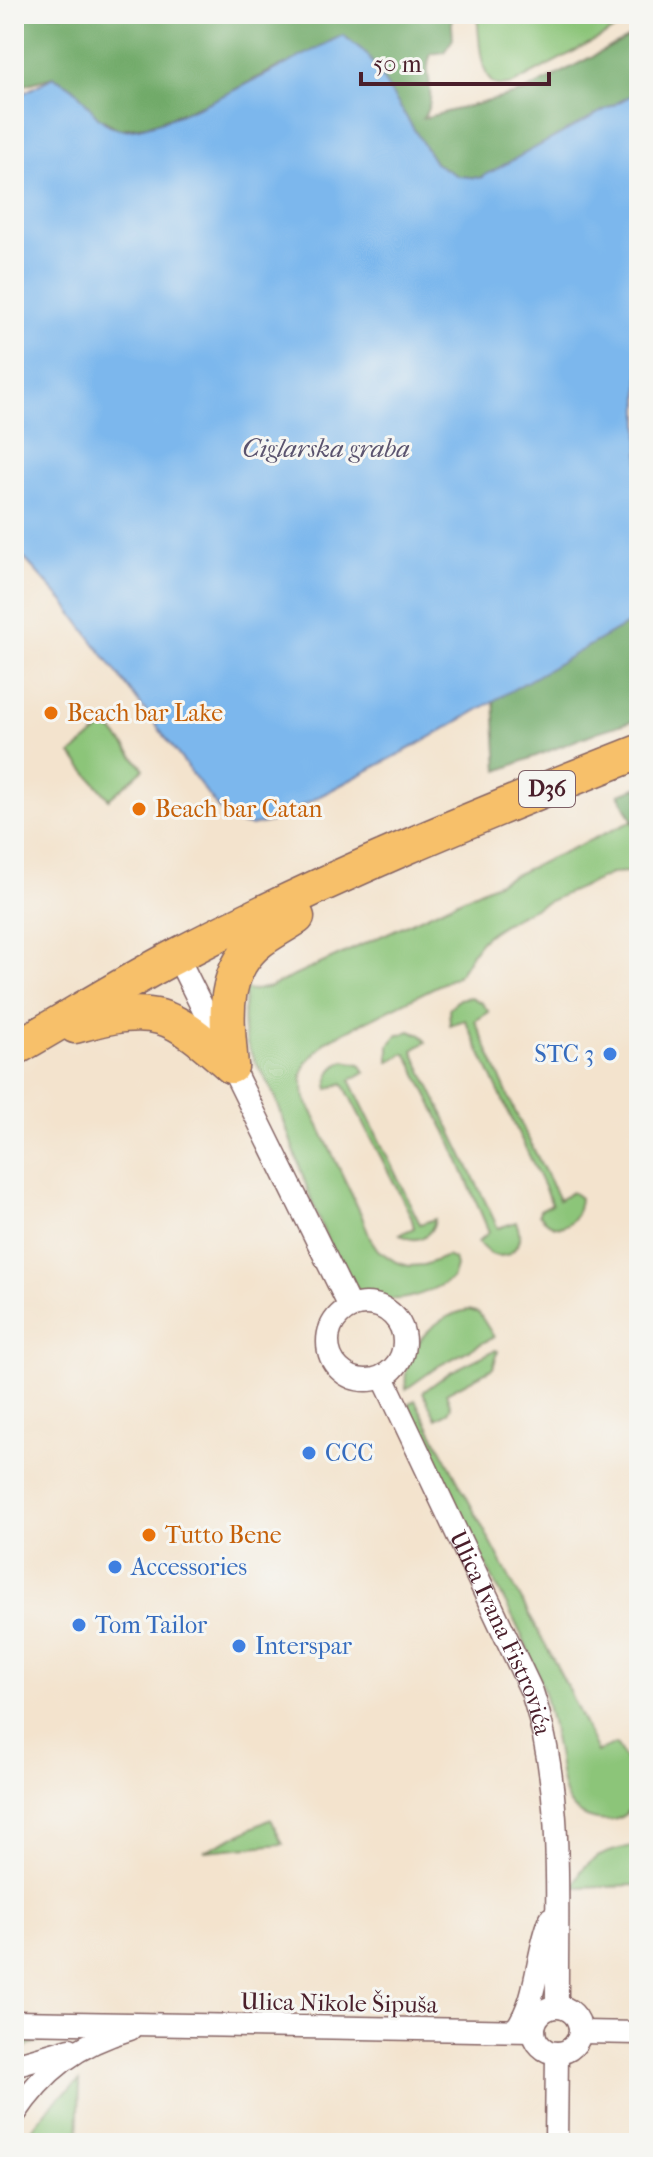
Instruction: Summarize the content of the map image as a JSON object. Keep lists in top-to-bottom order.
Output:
{
  "streets": {
    "main road": ["D36"],
    "street": ["Ulica Ivana Fistrovića", "Ulica Nikole Šipuša"]
  },
  "crossings": [
    ["Ulica Ivana Fistrovića", "Ulica Nikole Šipuša"]
  ],
  "water": ["Ciglarska graba"],
  "places": [
    "Beach bar Lake",
    "Beach bar Catan",
    "STC 3",
    "CCC",
    "Tutto Bene",
    "Accessories",
    "Tom Tailor",
    "Interspar"
  ],
  "scale_bar": "50 m"
}
